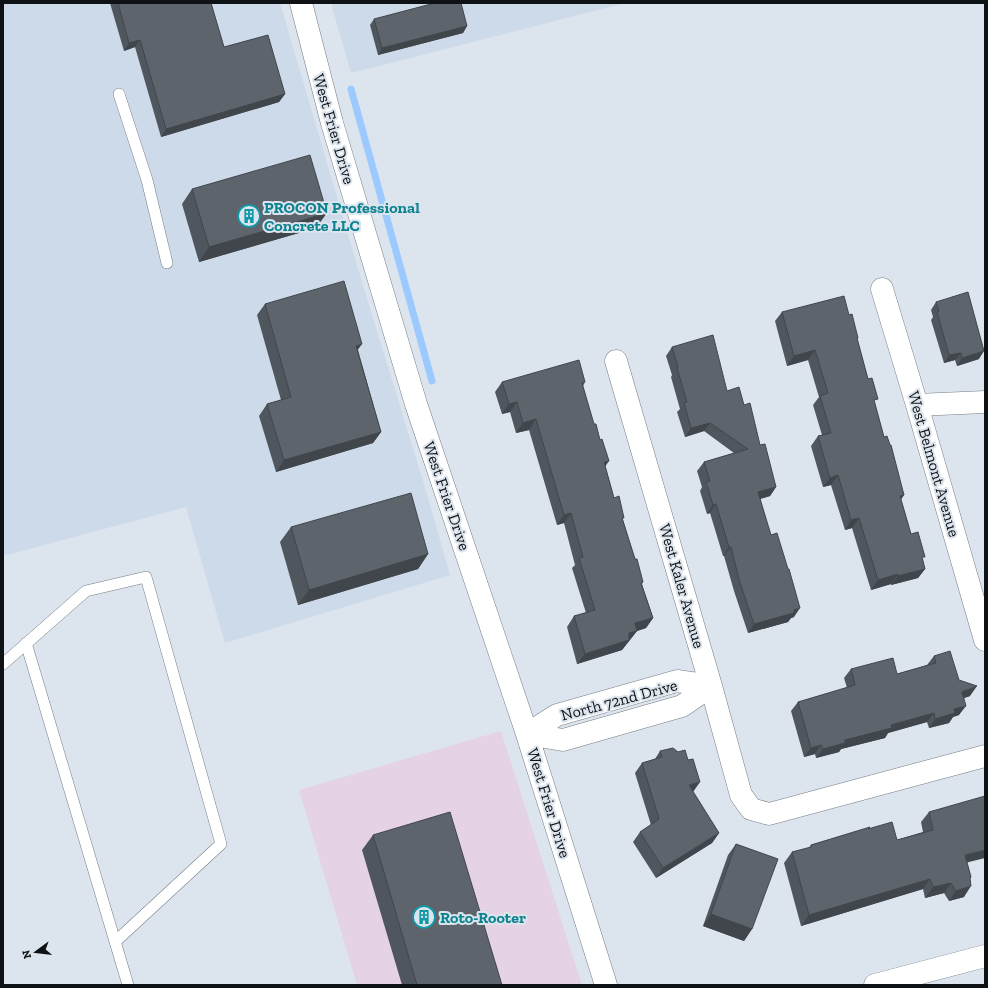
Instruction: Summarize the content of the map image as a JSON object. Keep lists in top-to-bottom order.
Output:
{
  "streets": {
    "street": [
      "West Frier Drive",
      "West Belmont Avenue",
      "West Kaler Avenue",
      "North 72nd Drive"
    ]
  },
  "crossings": [
    ["West Frier Drive", "North 72nd Drive"],
    ["West Kaler Avenue", "North 72nd Drive"]
  ],
  "places": {
    "building": ["PROCON Professional Concrete LLC", "Roto-Rooter"]
  },
  "north": "left"
}
